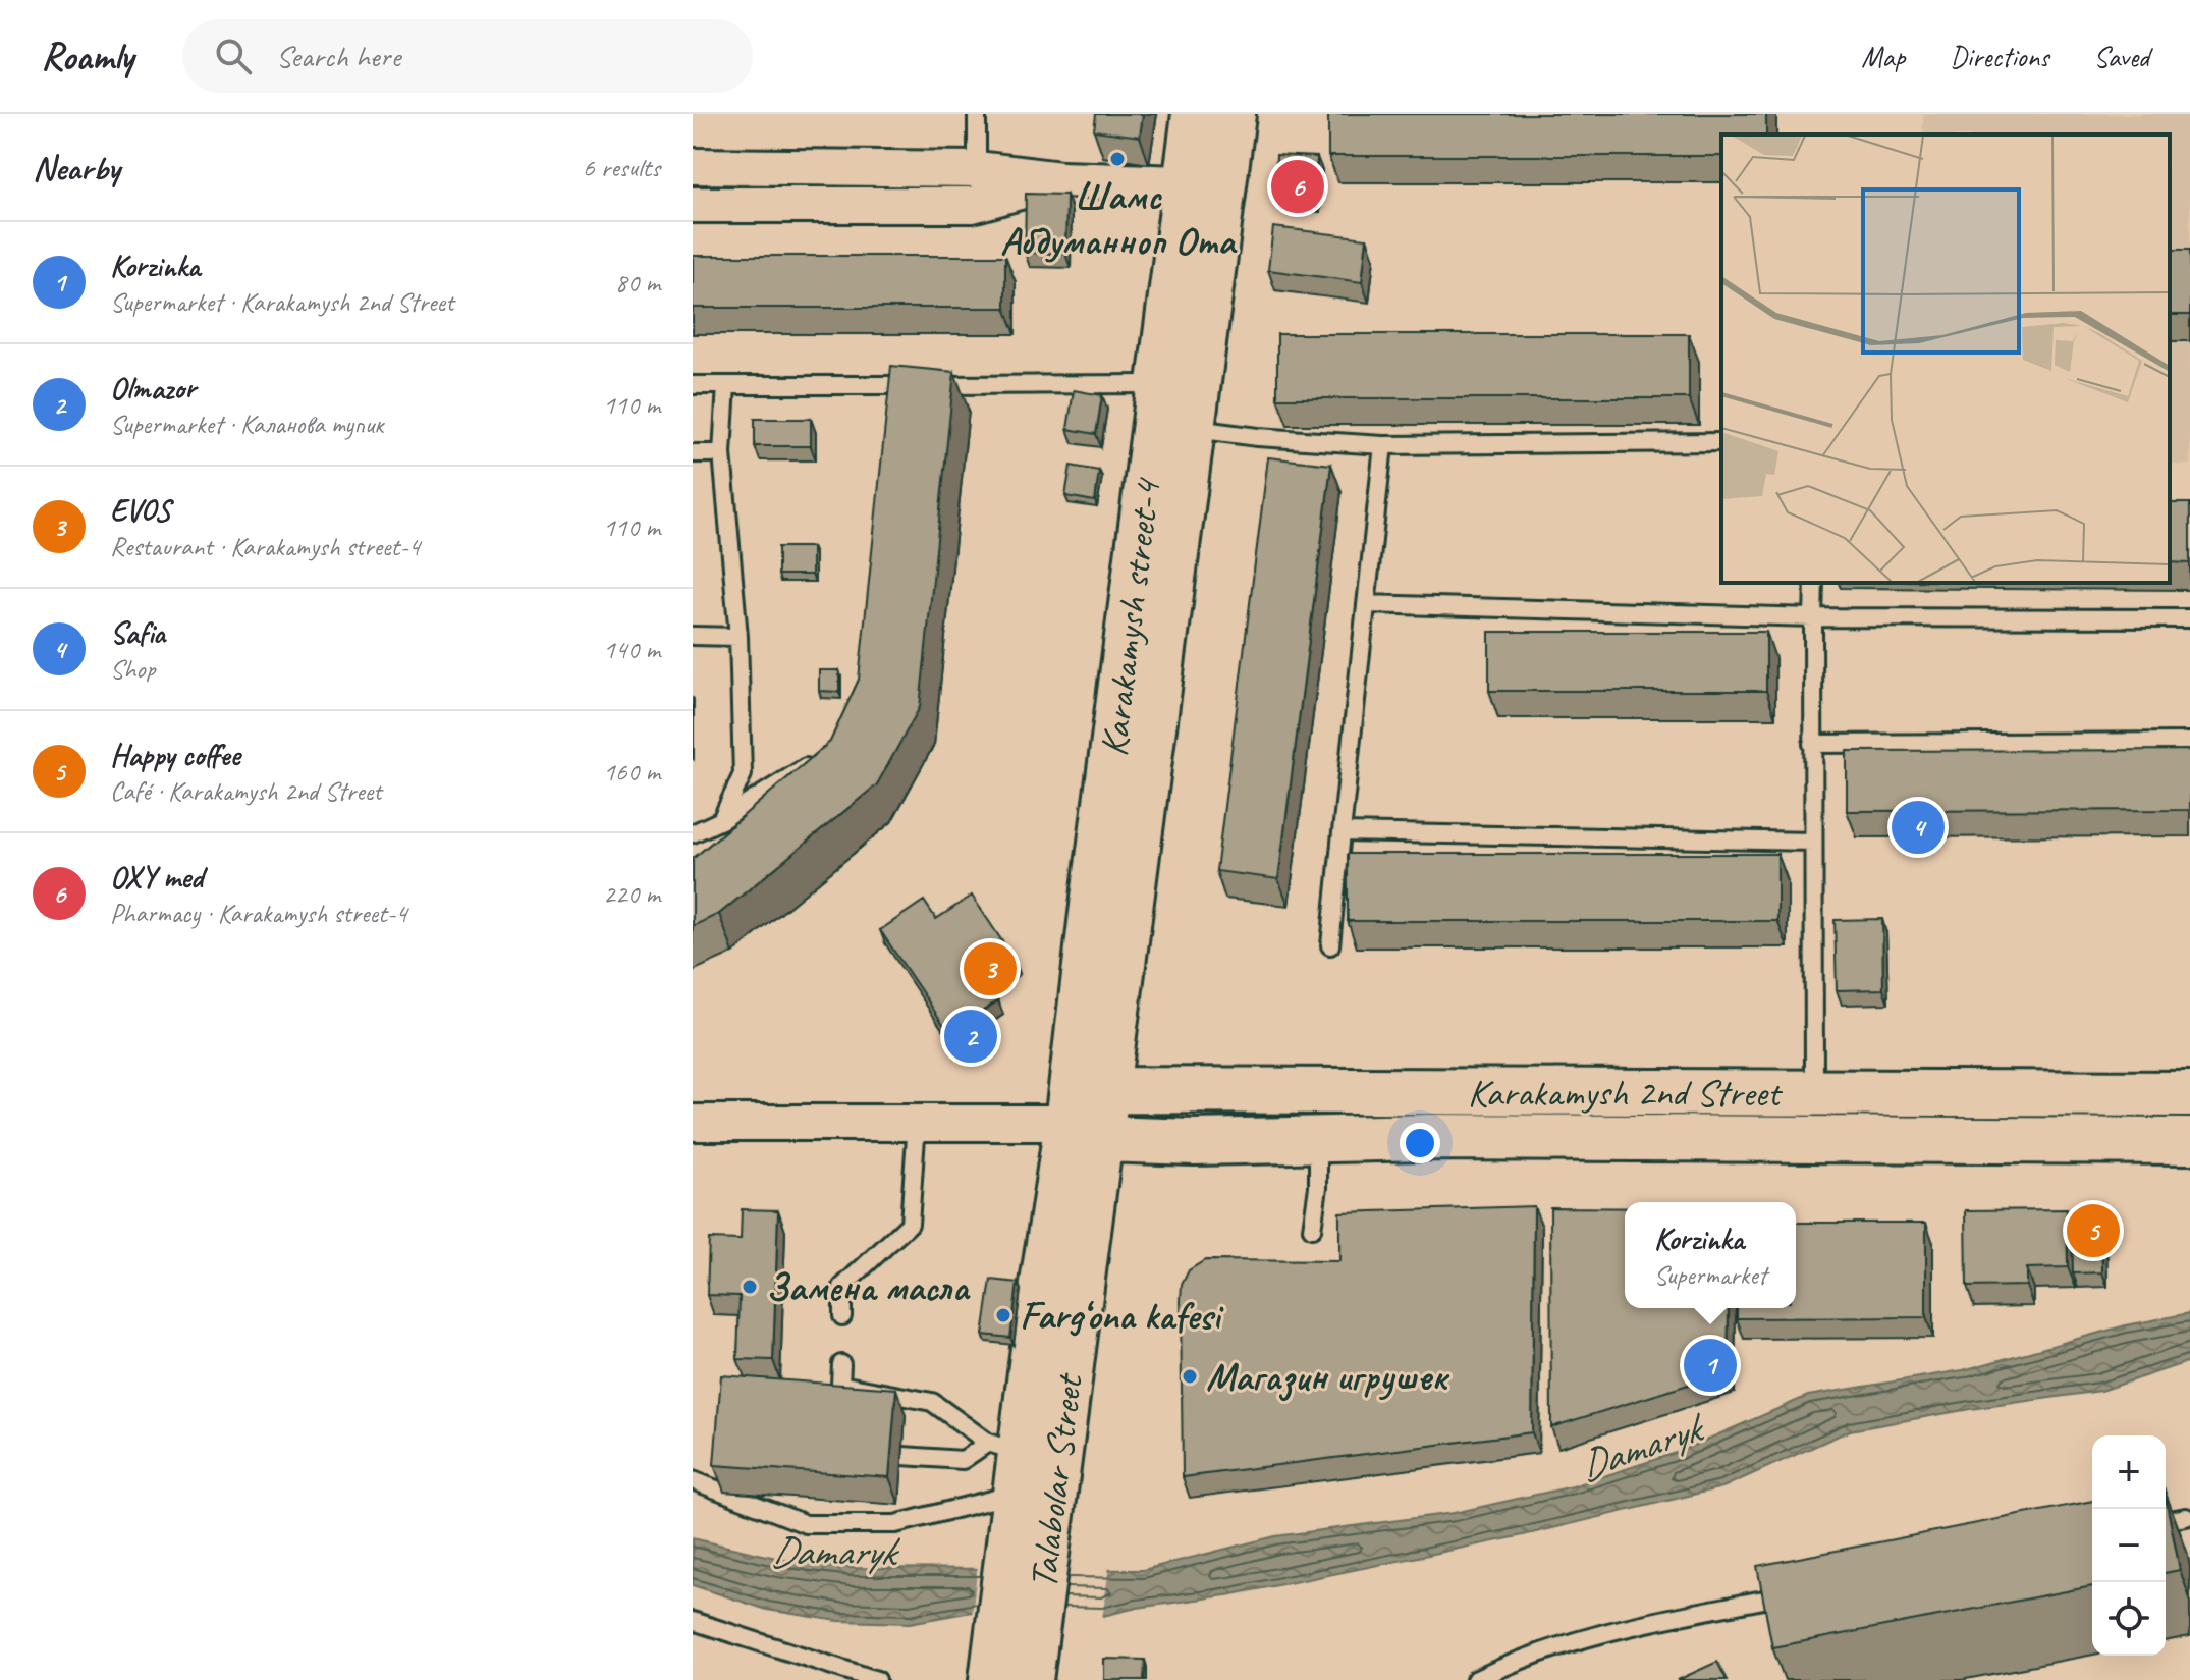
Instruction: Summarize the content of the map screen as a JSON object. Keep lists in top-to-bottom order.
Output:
{
  "streets": {
    "main road": ["Karakamysh street-4", "Karakamysh 2nd Street", "Talabolar Street"]
  },
  "crossings": [
    ["Karakamysh street-4", "Karakamysh 2nd Street"],
    ["Karakamysh street-4", "Talabolar Street"],
    ["Karakamysh 2nd Street", "Talabolar Street"]
  ],
  "water": ["Damaryk"],
  "places": [
    "Шамс Абдуманноп Ота",
    "Замена масла",
    "Farg‘ona kafesi",
    "Магазин игрушек"
  ],
  "page": {
    "header": "Roamly",
    "search": "Search here",
    "nav": ["Map", "Directions", "Saved"],
    "heading": ["Nearby", "6 results"],
    "pins": [
      "6",
      "4",
      "3",
      "2",
      "5",
      "1"
    ],
    "list": [
      {
        "mark": "1",
        "name": "Korzinka",
        "note": "Supermarket · Karakamysh 2nd Street",
        "value": "80 m"
      },
      {
        "mark": "2",
        "name": "Olmazor",
        "note": "Supermarket · Каланова тупик",
        "value": "110 m"
      },
      {
        "mark": "3",
        "name": "EVOS",
        "note": "Restaurant · Karakamysh street-4",
        "value": "110 m"
      },
      {
        "mark": "4",
        "name": "Safia",
        "note": "Shop",
        "value": "140 m"
      },
      {
        "mark": "5",
        "name": "Happy coffee",
        "note": "Café · Karakamysh 2nd Street",
        "value": "160 m"
      },
      {
        "mark": "6",
        "name": "OXY med",
        "note": "Pharmacy · Karakamysh street-4",
        "value": "220 m"
      }
    ],
    "popup": ["Korzinka", "Supermarket"],
    "map_buttons": ["+", "−"]
  }
}
